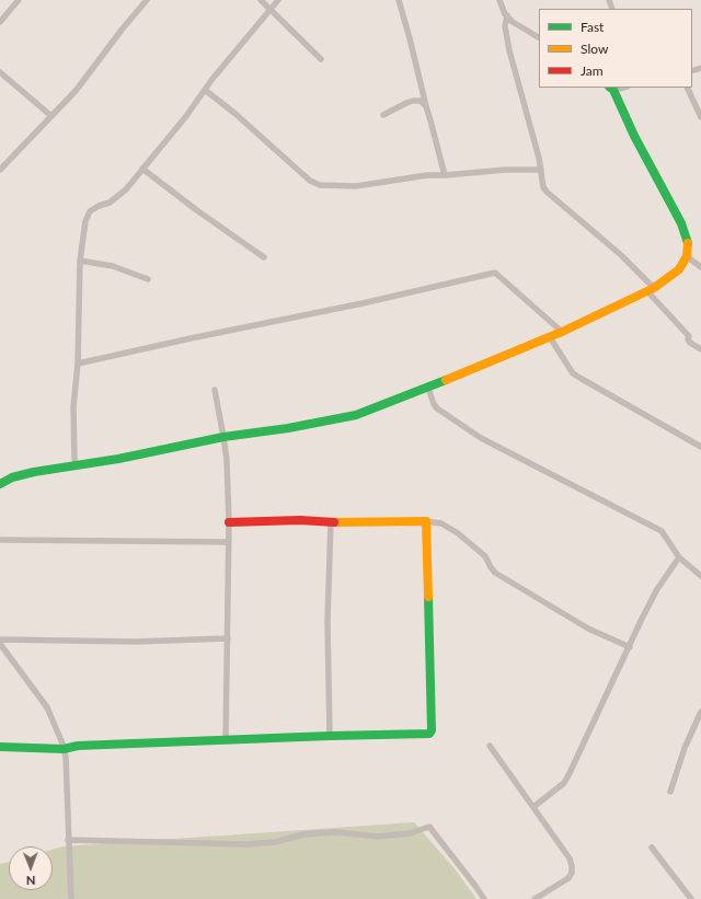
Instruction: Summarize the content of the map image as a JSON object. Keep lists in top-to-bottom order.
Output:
{
  "legend": ["Fast", "Slow", "Jam"],
  "north": "bottom"
}
